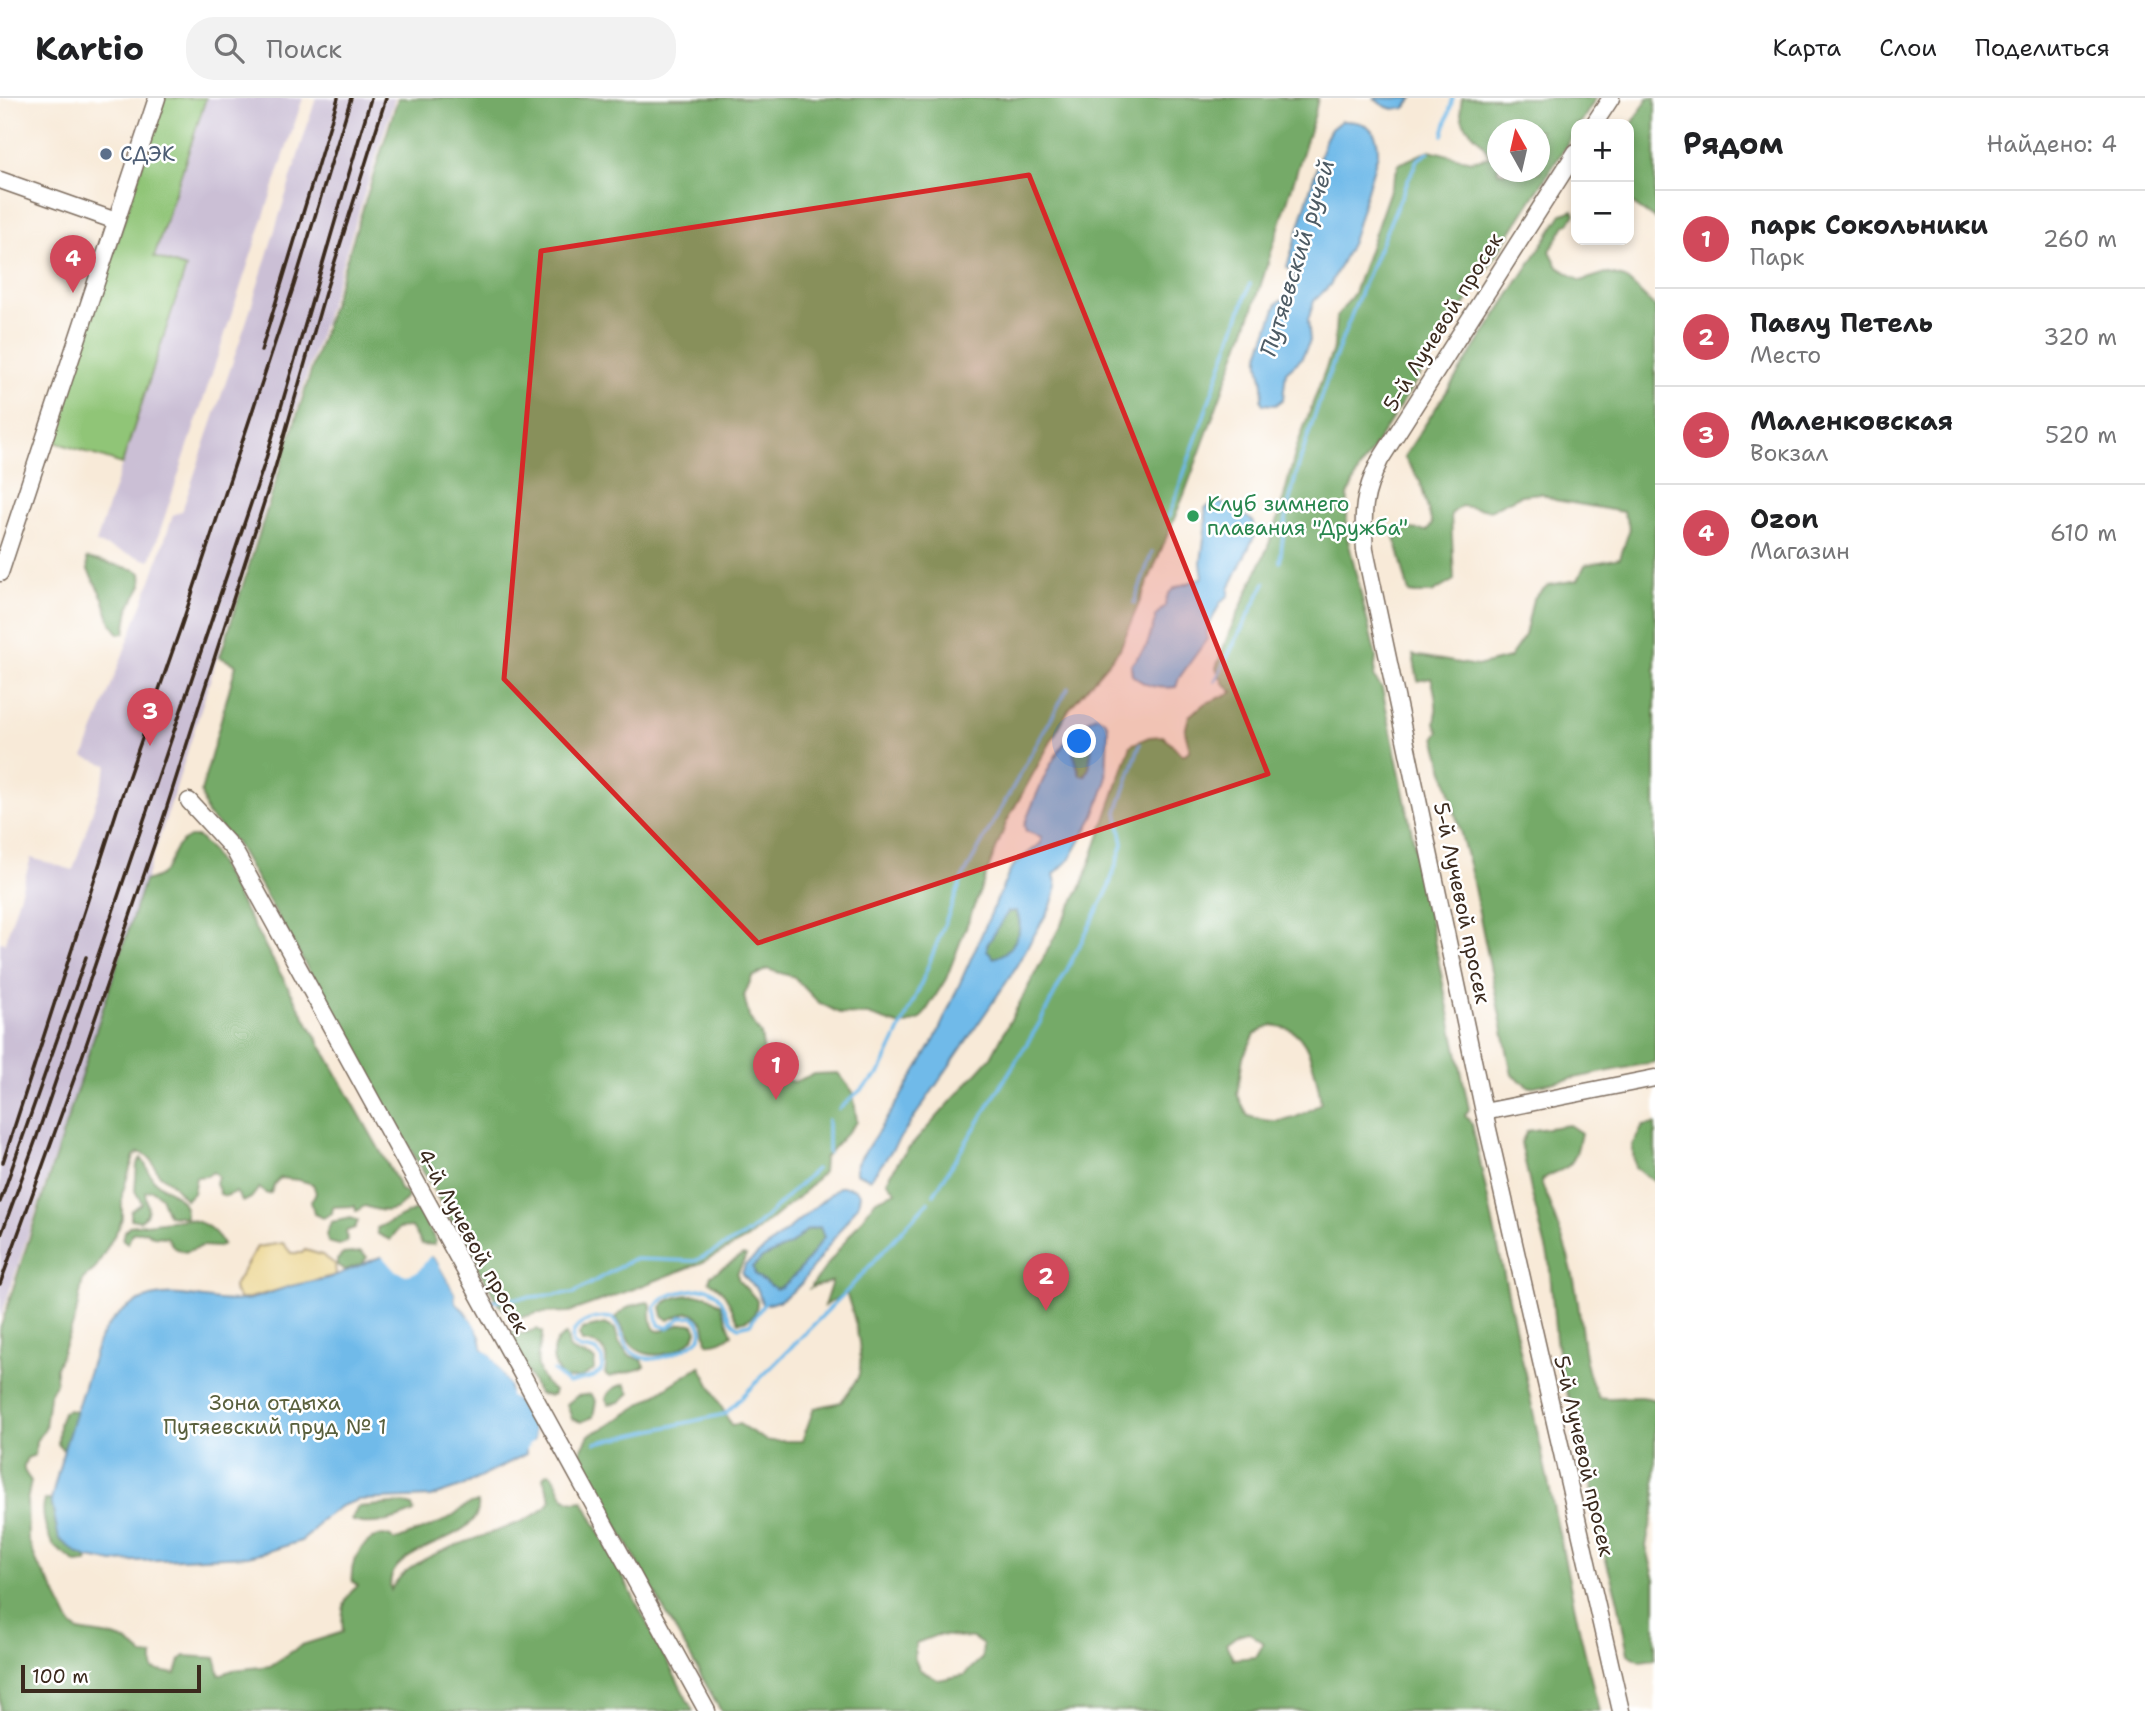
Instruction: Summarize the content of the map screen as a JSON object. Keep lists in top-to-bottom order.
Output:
{
  "streets": {
    "street": ["5-й Лучевой просек", "4-й Лучевой просек"]
  },
  "water": ["Путяевский ручей"],
  "parks": ["Зона отдыха Путяевский пруд № 1"],
  "places": ["СДЭК", "Клуб зимнего плавания \"Дружба\""],
  "scale_bar": "100 m",
  "north": "top",
  "page": {
    "header": "Kartio",
    "search": "Поиск",
    "nav": ["Карта", "Слои", "Поделиться"],
    "heading": ["Рядом", "Найдено: 4"],
    "map_buttons": ["+", "−"],
    "list": [
      {
        "mark": "1",
        "name": "парк Сокольники",
        "note": "Парк",
        "value": "260 m"
      },
      {
        "mark": "2",
        "name": "Павлу Петель",
        "note": "Место",
        "value": "320 m"
      },
      {
        "mark": "3",
        "name": "Маленковская",
        "note": "Вокзал",
        "value": "520 m"
      },
      {
        "mark": "4",
        "name": "Ozon",
        "note": "Магазин",
        "value": "610 m"
      }
    ],
    "pins": [
      "4",
      "3",
      "1",
      "2"
    ],
    "scale": "100 m"
  }
}
